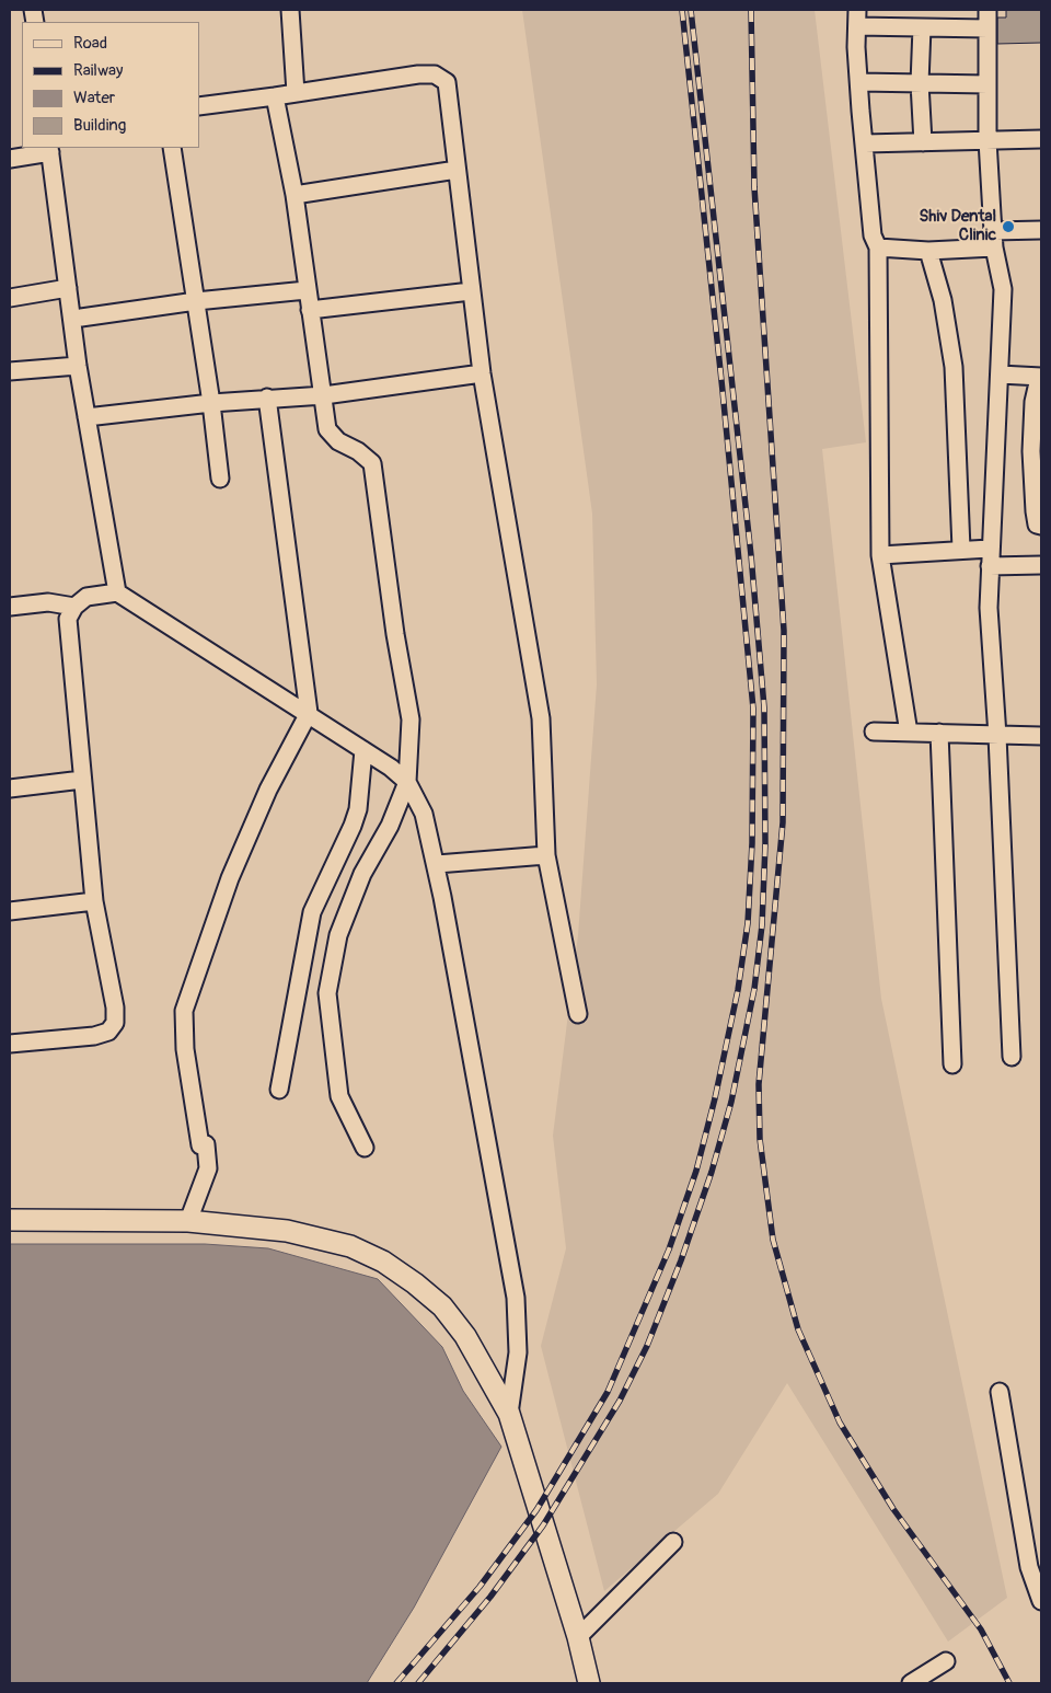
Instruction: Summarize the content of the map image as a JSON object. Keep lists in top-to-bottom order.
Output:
{
  "places": ["Shiv Dental Clinic"],
  "legend": [
    "Road",
    "Railway",
    "Water",
    "Building"
  ]
}
